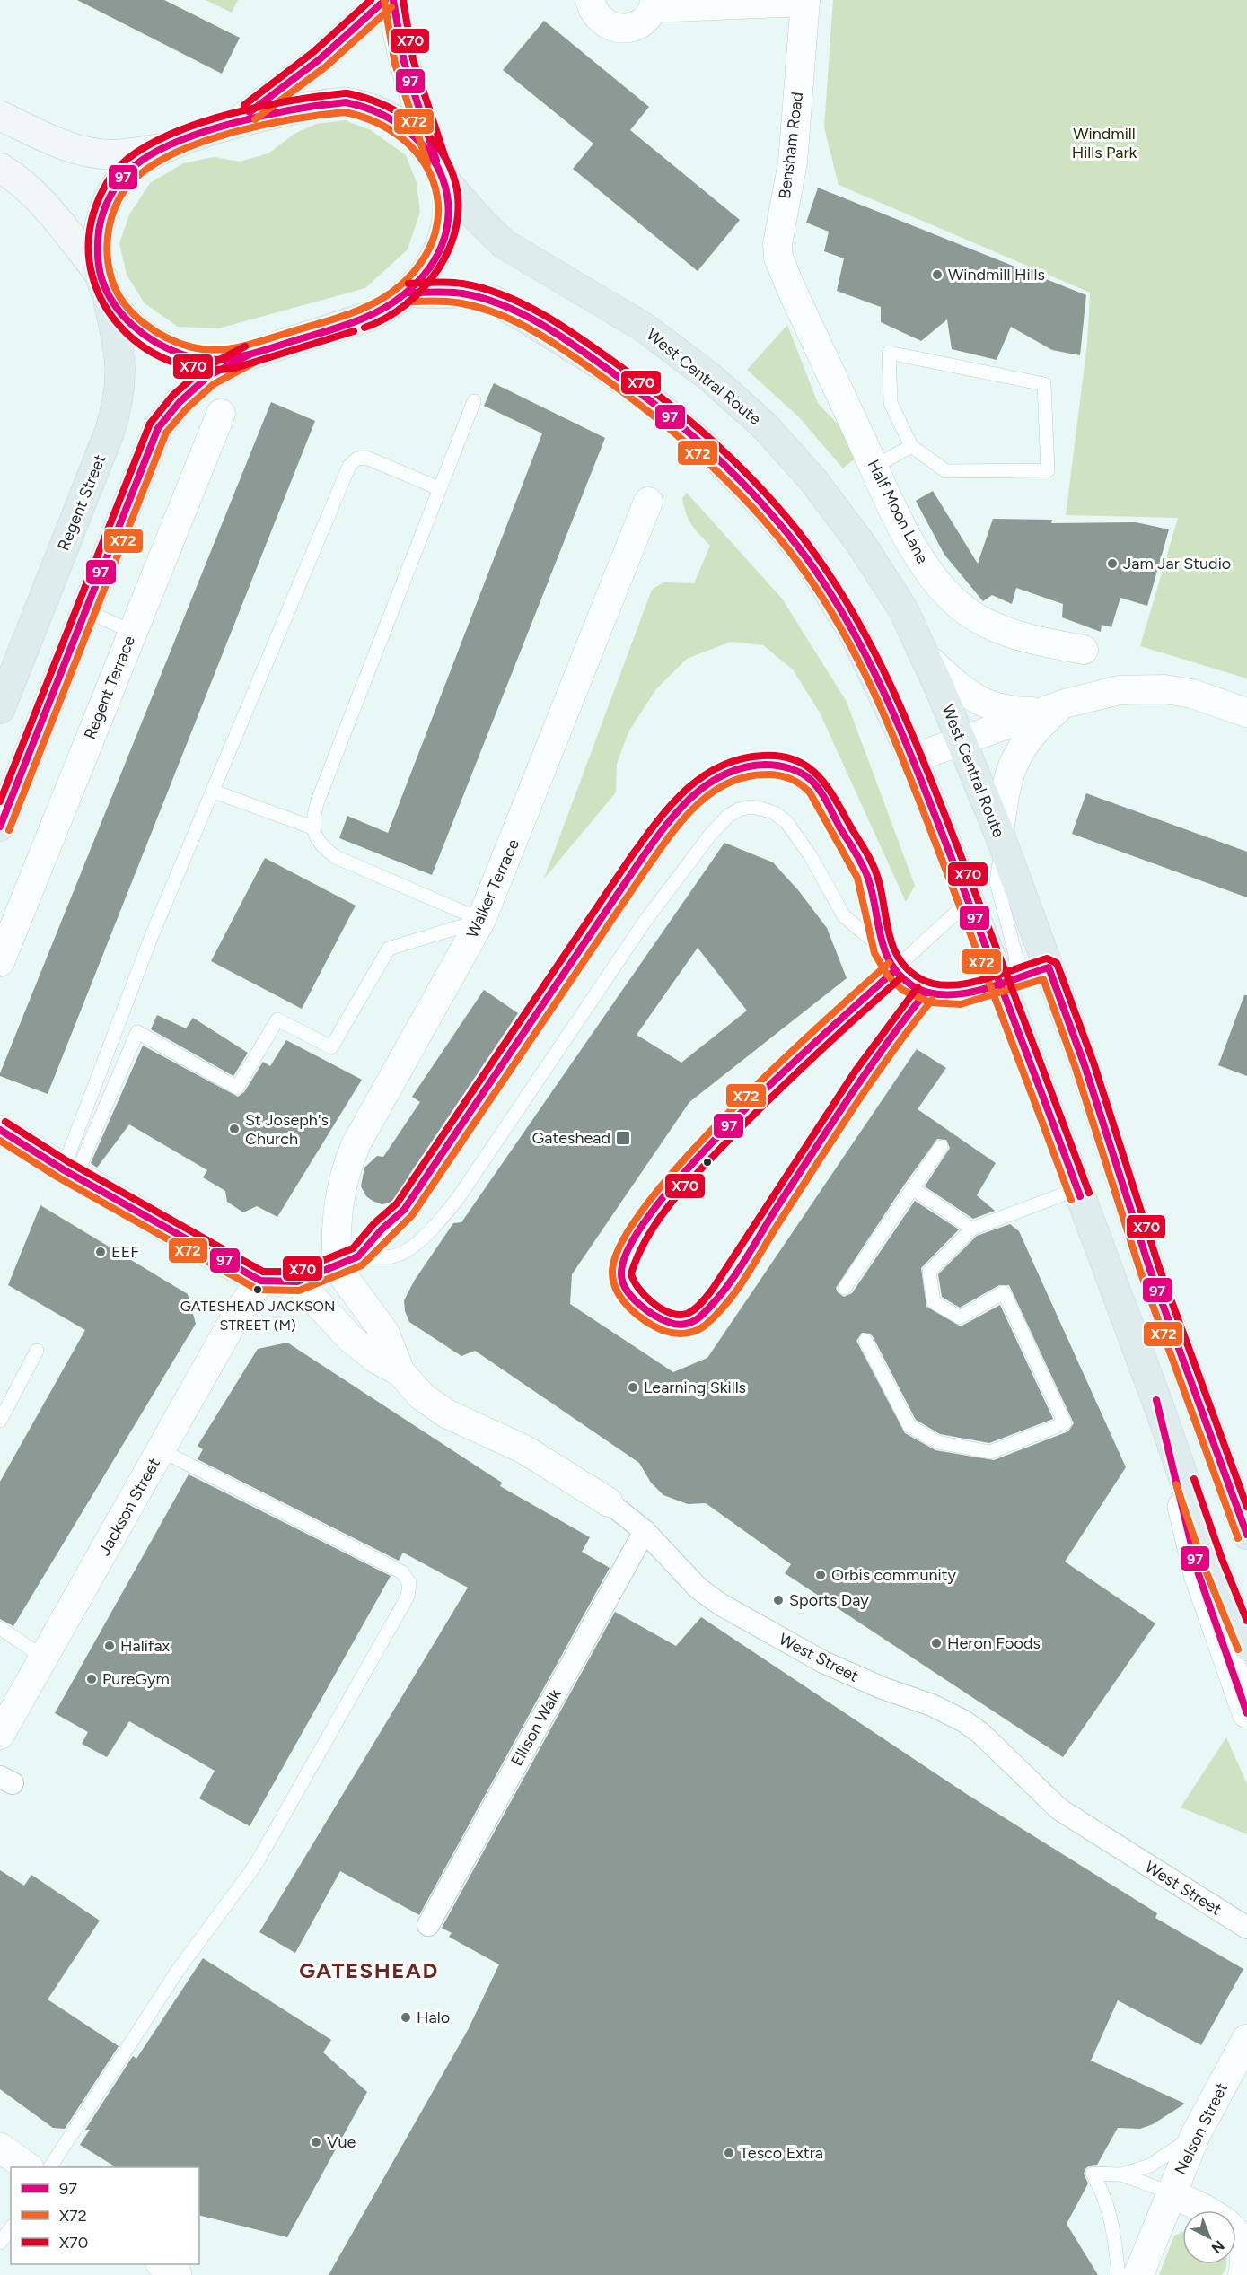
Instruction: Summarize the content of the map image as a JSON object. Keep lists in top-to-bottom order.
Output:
{
  "streets": {
    "highway": ["West Central Route", "Regent Street"],
    "street": [
      "Bensham Road",
      "Half Moon Lane",
      "Regent Terrace",
      "Walker Terrace",
      "Jackson Street",
      "West Street",
      "Ellison Walk",
      "Nelson Street"
    ]
  },
  "crossings": [
    ["Bensham Road", "Half Moon Lane"],
    ["West Central Route", "Regent Street"],
    ["Walker Terrace", "West Street"],
    ["West Street", "Ellison Walk"]
  ],
  "districts": ["GATESHEAD"],
  "parks": ["Windmill Hills Park"],
  "places": {
    "other": [
      "Windmill Hills",
      "Jam Jar Studio",
      "St Joseph's Church",
      "EEF",
      "GATESHEAD JACKSON STREET (M)",
      "Learning Skills",
      "Orbis community",
      "Sports Day",
      "Heron Foods",
      "Halifax",
      "PureGym",
      "Halo",
      "Vue",
      "Tesco Extra"
    ],
    "transit": ["Gateshead"]
  },
  "lines": ["transit line 97", "transit line X70", "transit line X72"],
  "legend": ["97", "X72", "X70"],
  "north": "bottom right"
}
